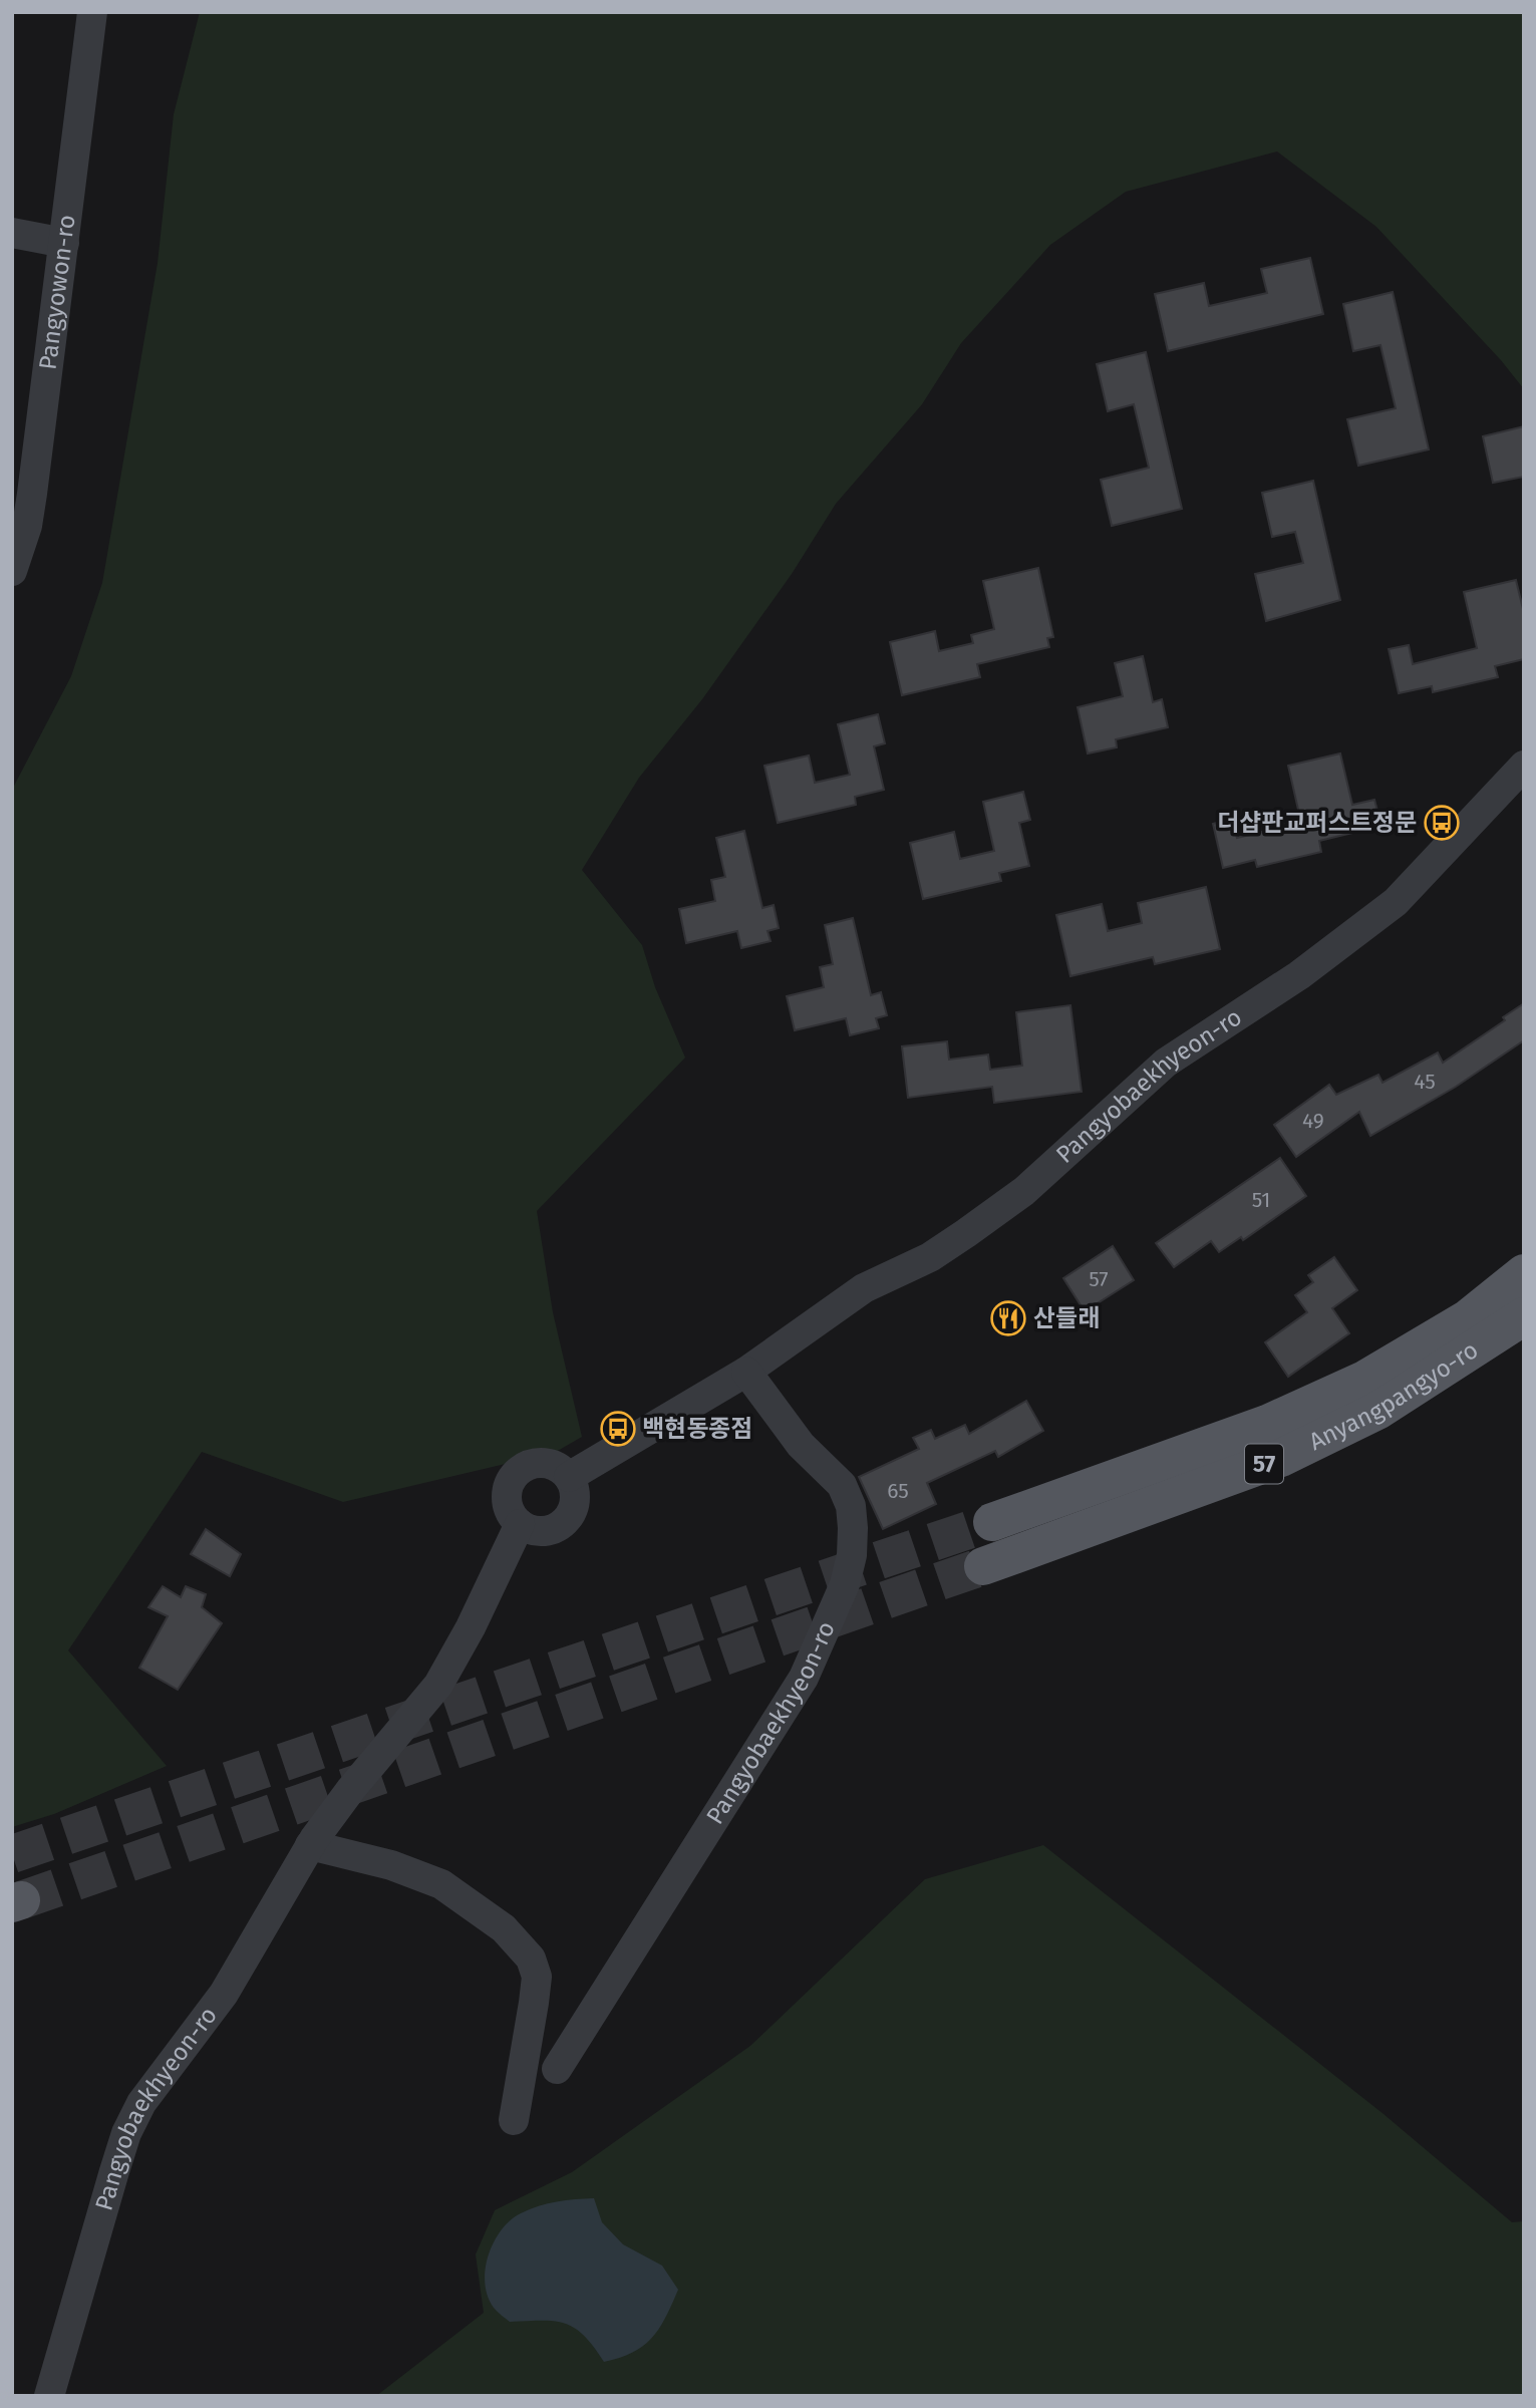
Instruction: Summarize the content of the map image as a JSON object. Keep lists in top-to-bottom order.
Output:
{
  "streets": {
    "main road": ["Anyangpangyo-ro", "57"],
    "street": ["Pangyowon-ro", "Pangyobaekhyeon-ro"]
  },
  "places": {
    "bus stop": ["더샵판교퍼스트정문", "백현동종점"],
    "restaurant": ["산들래"]
  },
  "house_numbers": [
    "45",
    "49",
    "51",
    "57",
    "65"
  ]
}
